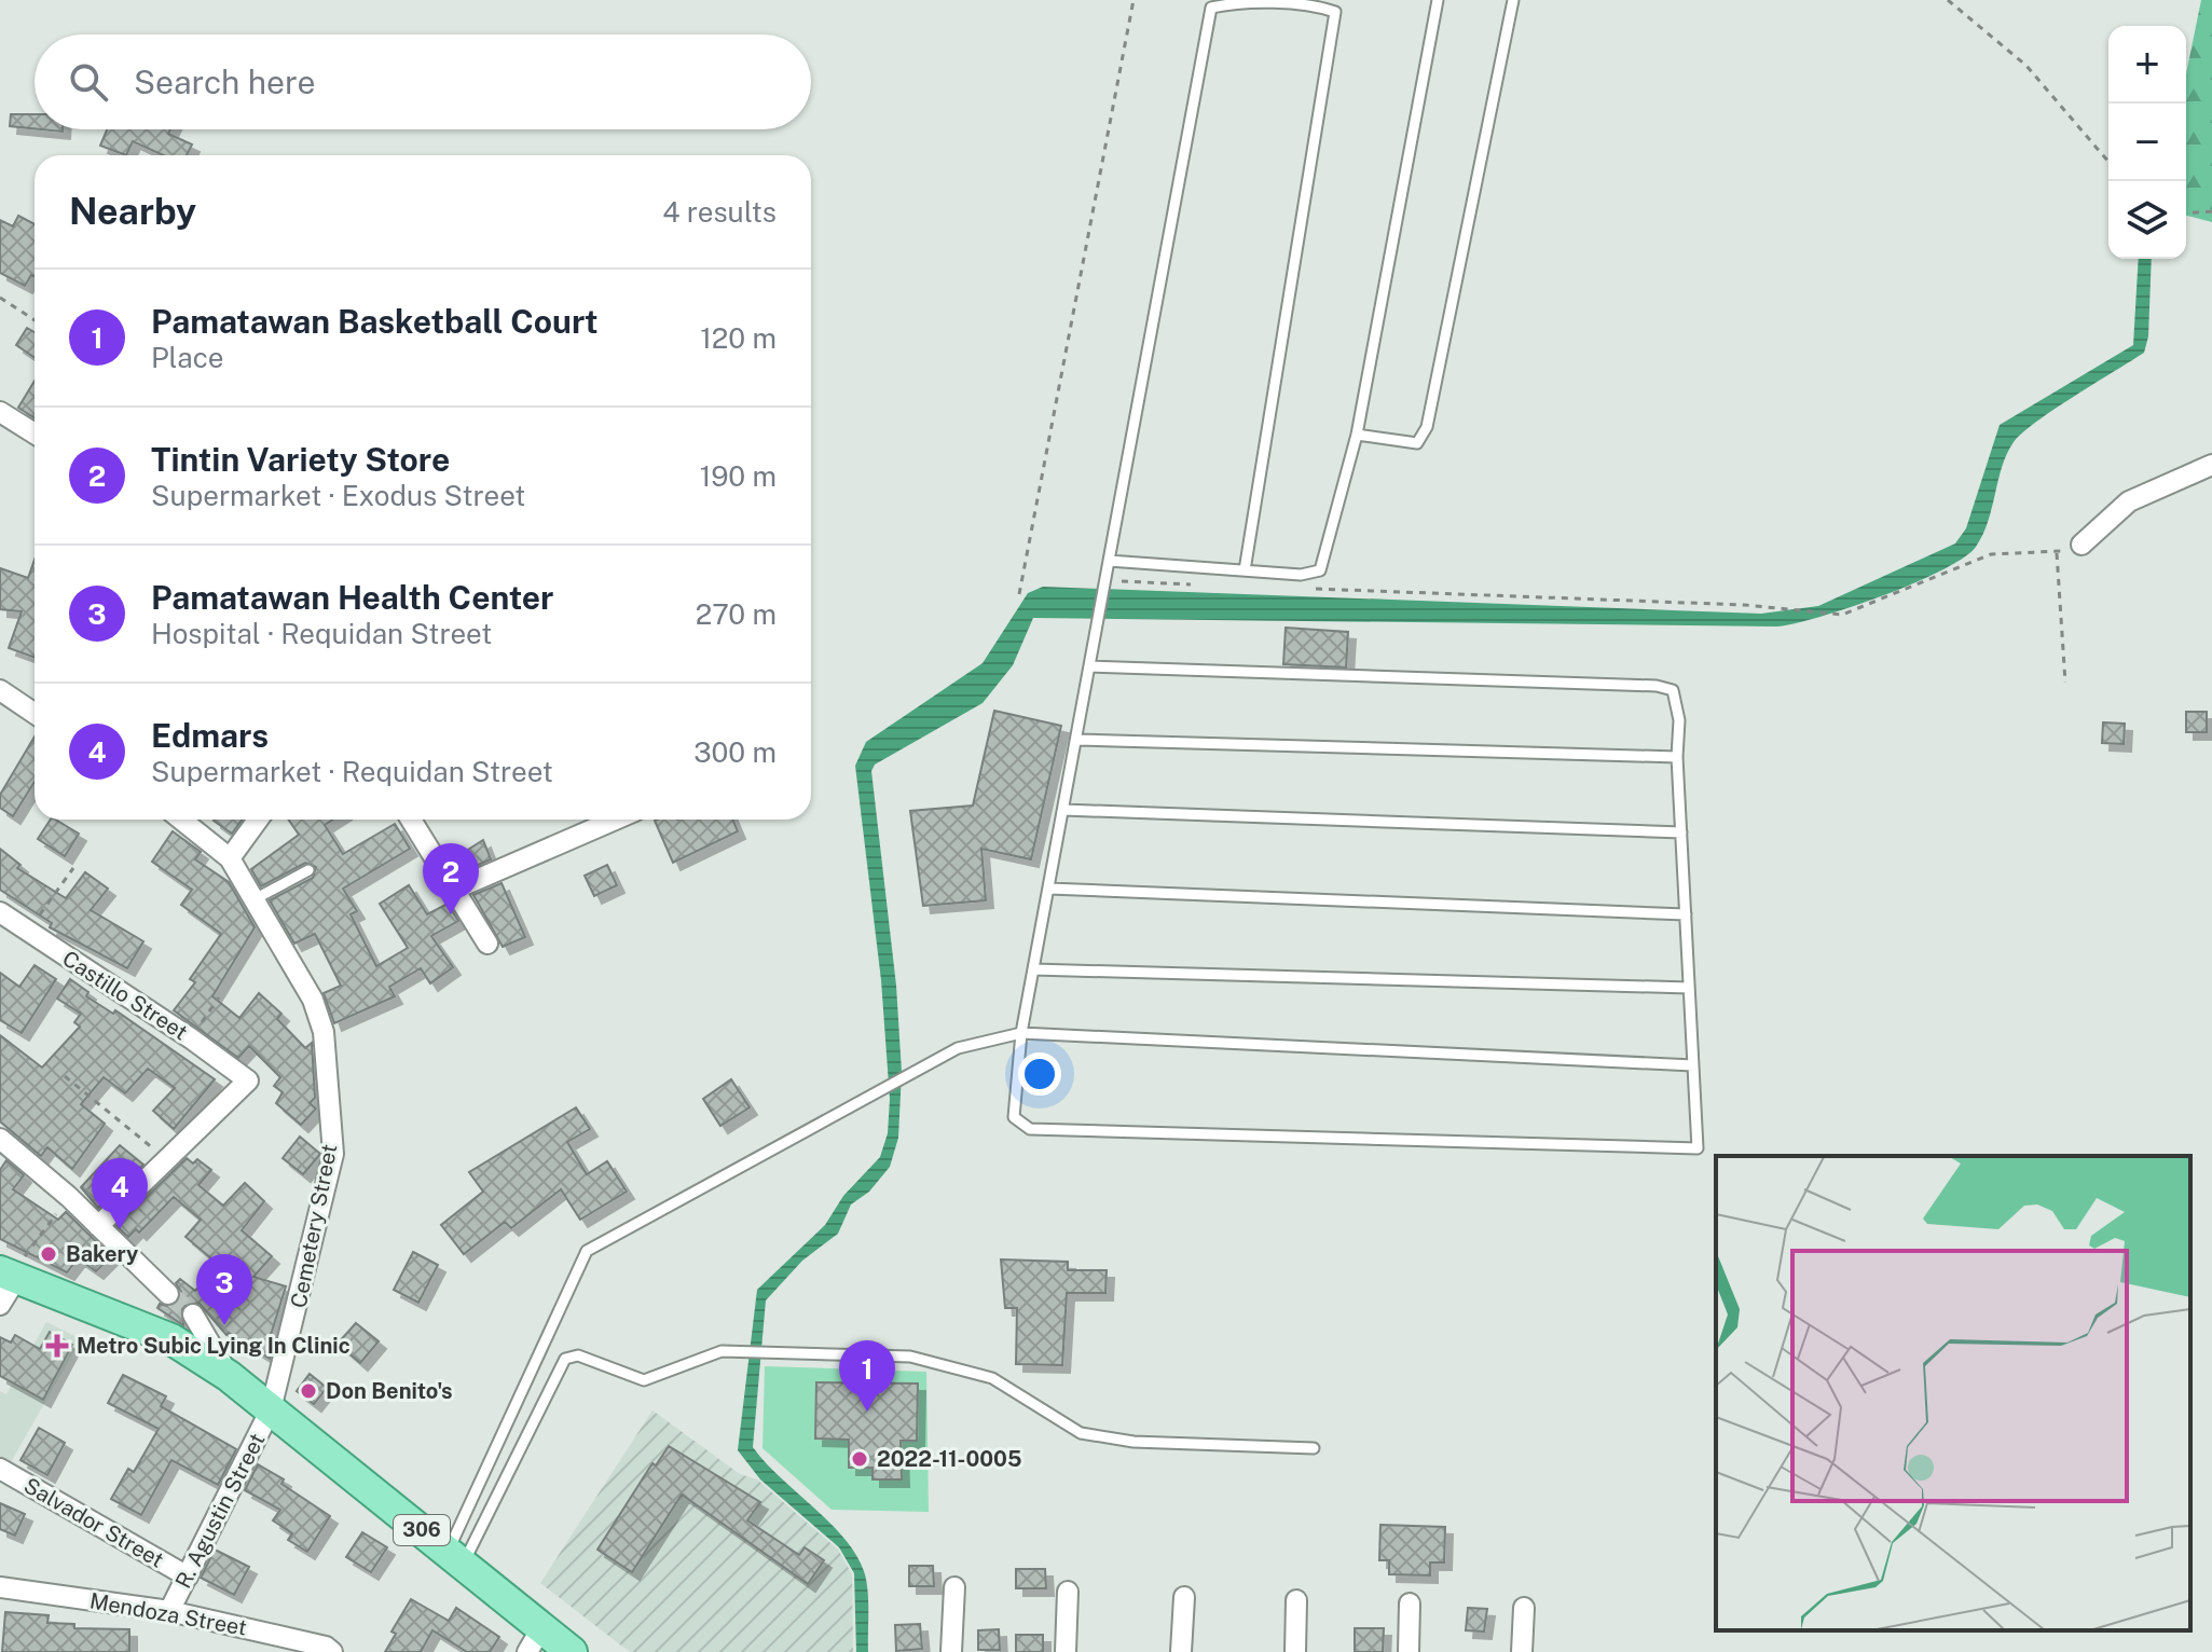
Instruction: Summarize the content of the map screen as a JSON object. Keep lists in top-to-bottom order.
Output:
{
  "streets": {
    "main road": ["306"],
    "street": [
      "Castillo Street",
      "Cemetery Street",
      "R. Agustin Street",
      "Salvador Street",
      "Mendoza Street"
    ]
  },
  "crossings": [
    ["Cemetery Street", "R. Agustin Street"],
    ["Cemetery Street", "306"],
    ["R. Agustin Street", "Salvador Street"],
    ["R. Agustin Street", "306"],
    ["R. Agustin Street", "Mendoza Street"]
  ],
  "places": {
    "other": ["Bakery", "Don Benito's", "2022-11-0005"],
    "health": ["Metro Subic Lying In Clinic"]
  },
  "page": {
    "map_buttons": ["+", "−"],
    "search": "Search here",
    "heading": ["Nearby", "4 results"],
    "list": [
      {
        "mark": "1",
        "name": "Pamatawan Basketball Court",
        "note": "Place",
        "value": "120 m"
      },
      {
        "mark": "2",
        "name": "Tintin Variety Store",
        "note": "Supermarket · Exodus Street",
        "value": "190 m"
      },
      {
        "mark": "3",
        "name": "Pamatawan Health Center",
        "note": "Hospital · Requidan Street",
        "value": "270 m"
      },
      {
        "mark": "4",
        "name": "Edmars",
        "note": "Supermarket · Requidan Street",
        "value": "300 m"
      }
    ],
    "pins": [
      "2",
      "4",
      "3",
      "1"
    ]
  }
}
